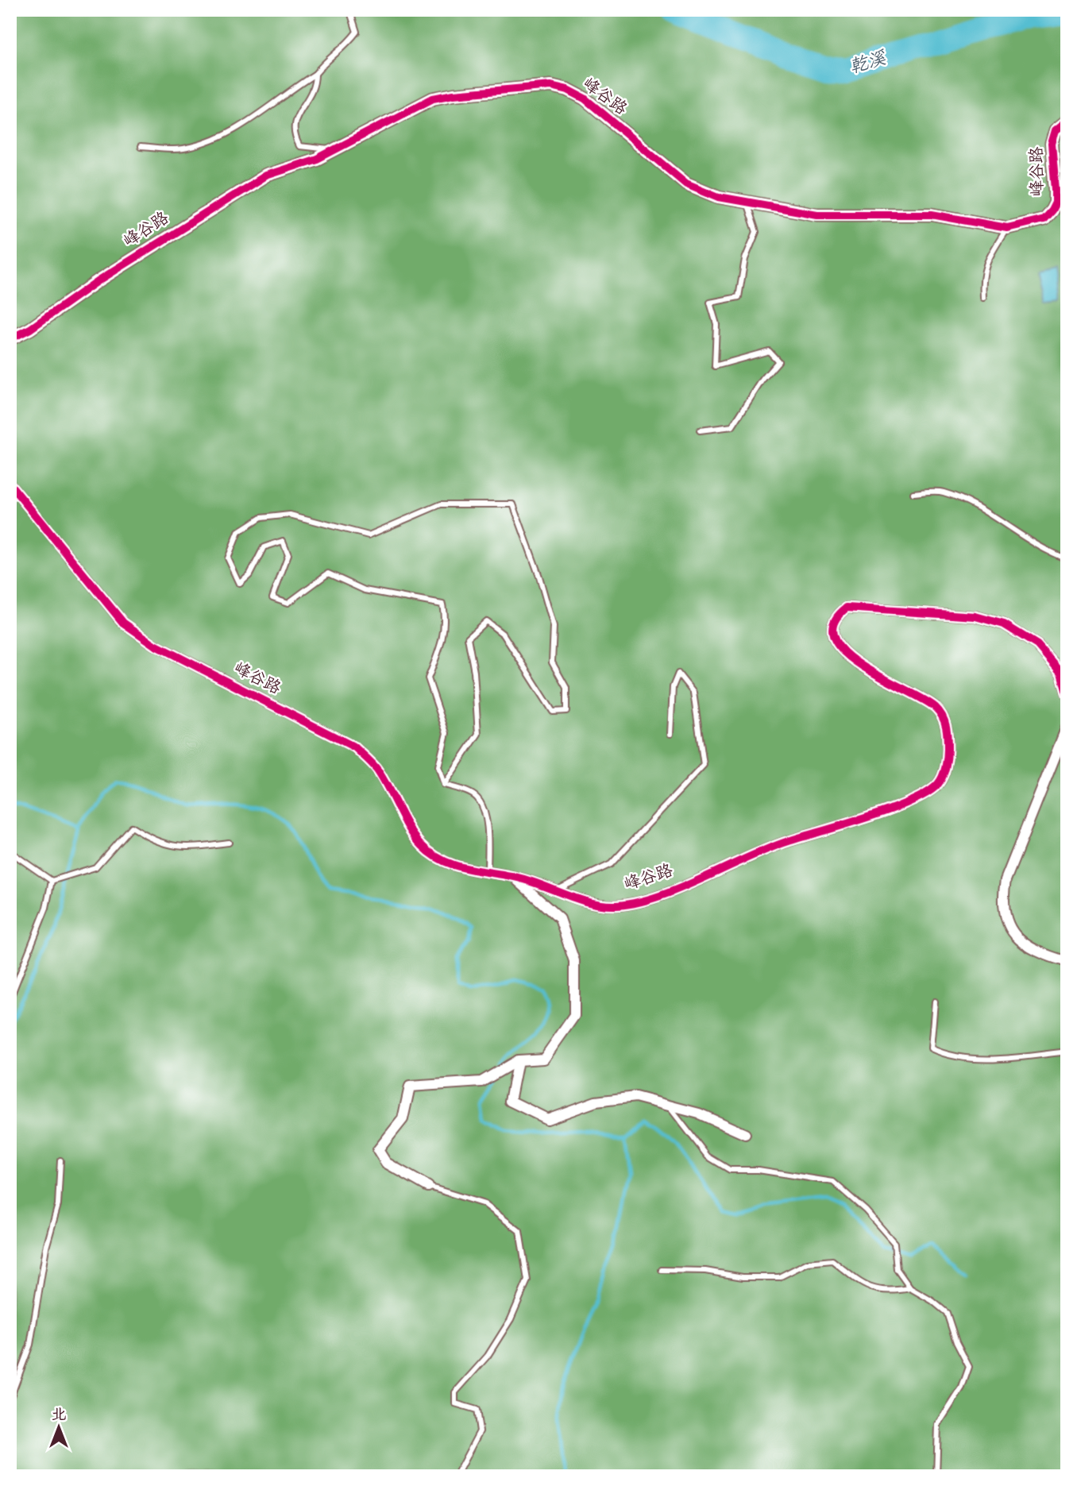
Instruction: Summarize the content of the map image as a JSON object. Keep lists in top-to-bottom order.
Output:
{
  "streets": {
    "street": ["峰谷路"]
  },
  "water": ["乾溪"],
  "north": "top"
}
